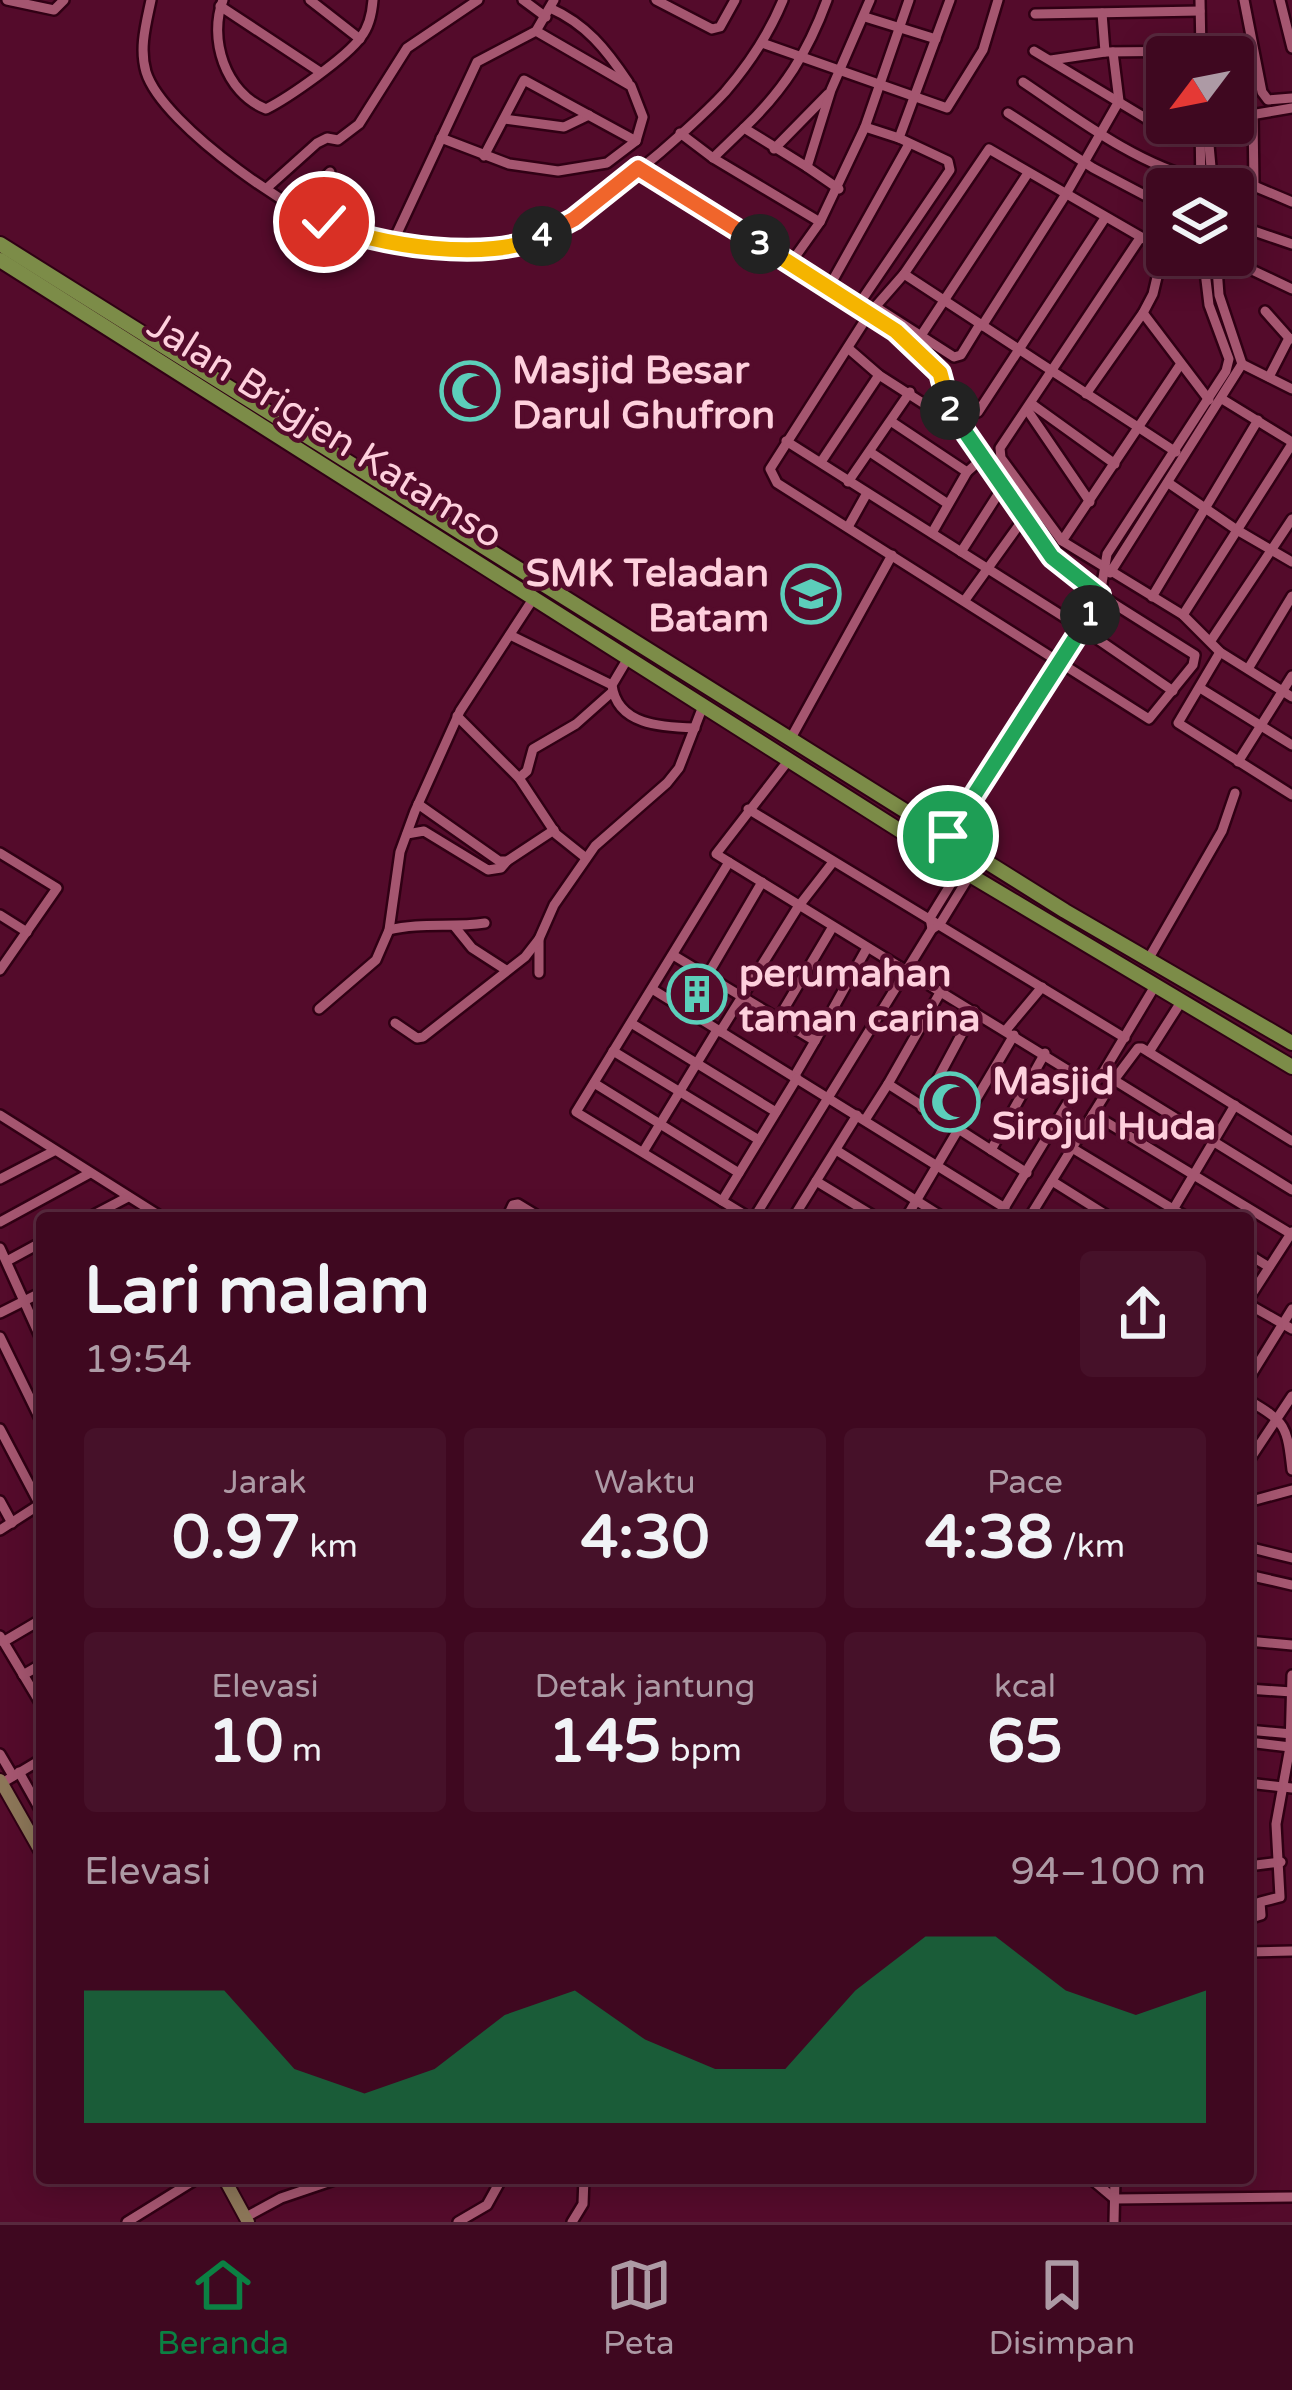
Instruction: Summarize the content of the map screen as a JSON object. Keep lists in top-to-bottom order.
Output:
{
  "streets": {
    "highway": ["Jalan Brigjen Katamso"]
  },
  "places": {
    "mosque": ["Masjid Besar Darul Ghufron", "Masjid Sirojul Huda"],
    "school or university": ["SMK Teladan Batam"],
    "building": ["perumahan taman carina"]
  },
  "north": "bottom left",
  "page": {
    "pins": [
      "4",
      "3",
      "2",
      "1"
    ],
    "heading": ["Lari malam", "19:54"],
    "stats": [
      ["Jarak", "0.97 km"],
      ["Waktu", "4:30"],
      ["Pace", "4:38 /km"],
      ["Elevasi", "10 m"],
      ["Detak jantung", "145 bpm"],
      ["kcal", "65"]
    ],
    "chart": ["Elevasi", "94–100 m"],
    "tabs": ["Beranda", "Peta", "Disimpan"]
  }
}
